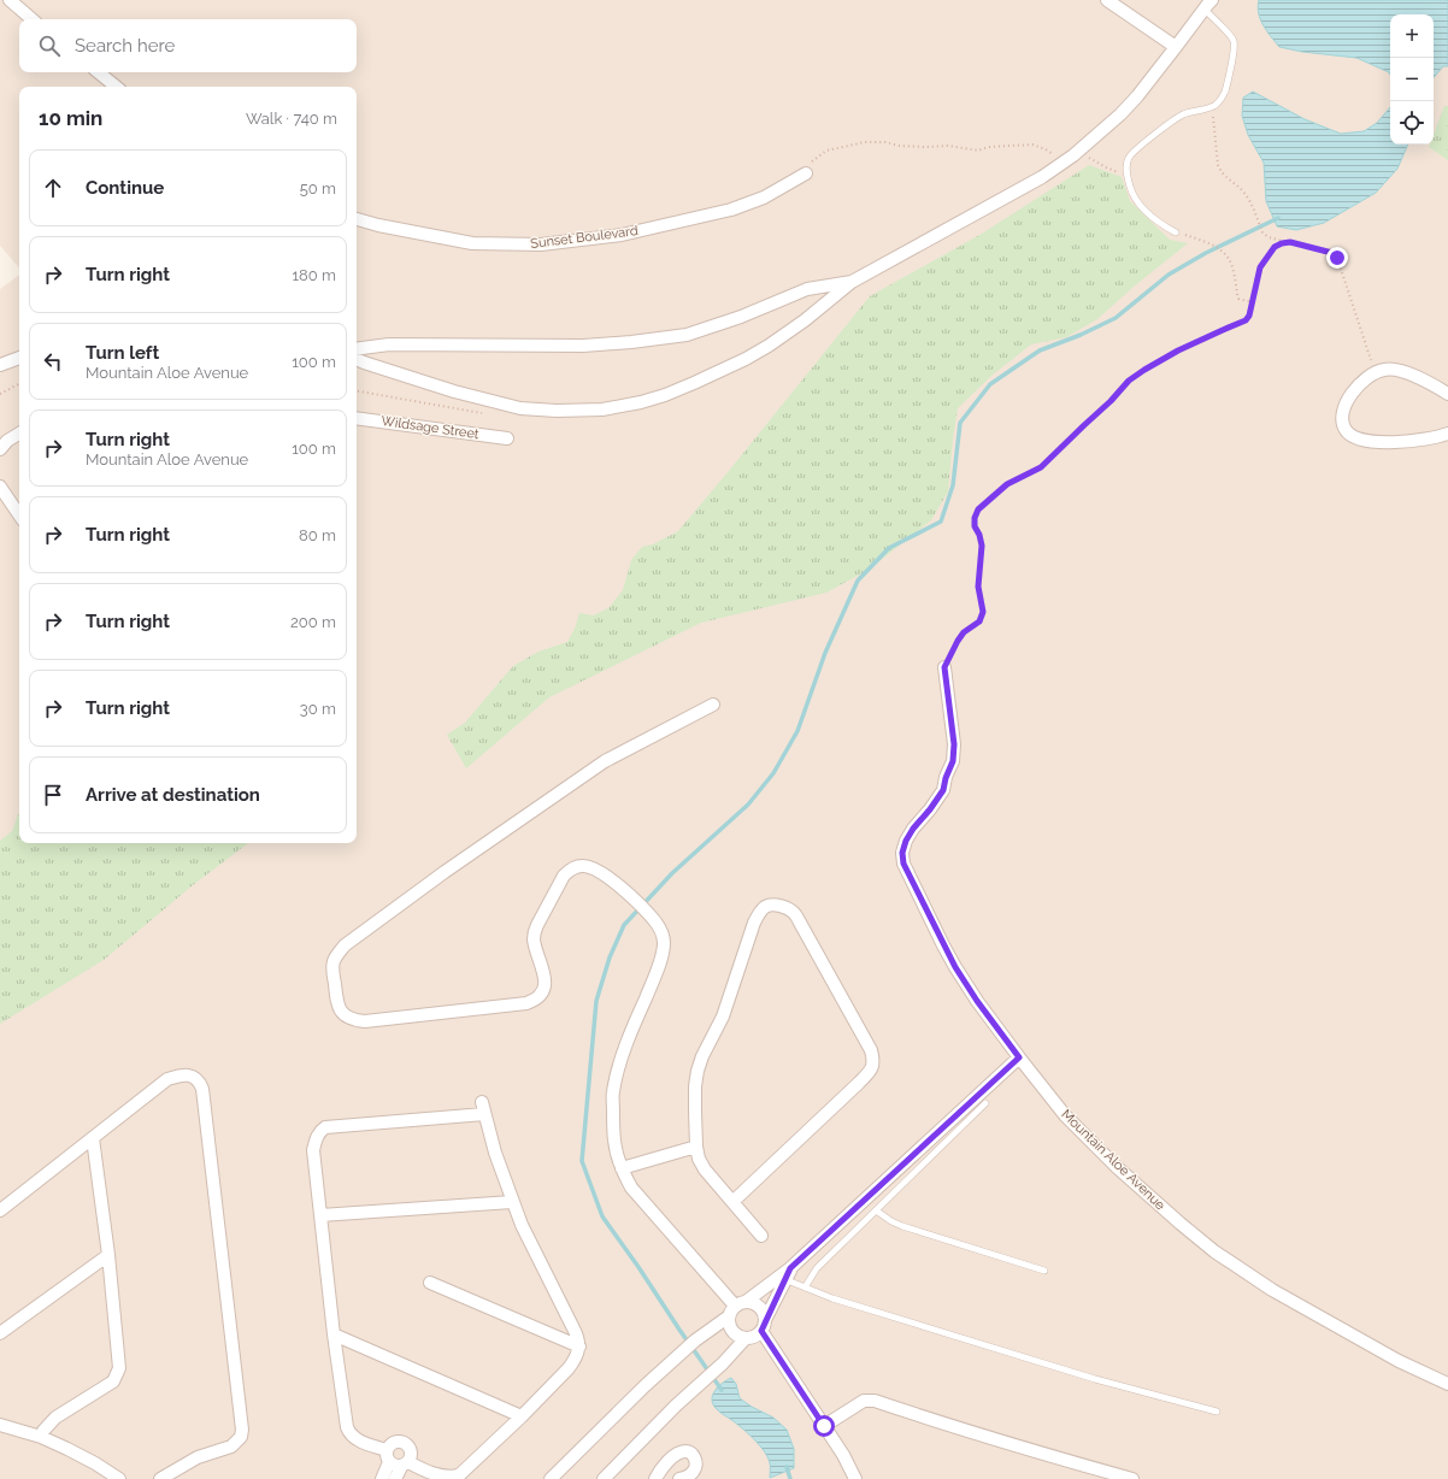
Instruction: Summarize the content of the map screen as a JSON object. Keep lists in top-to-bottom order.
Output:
{
  "streets": {
    "street": ["Sunset Boulevard", "Wildsage Street", "Mountain Aloe Avenue"]
  },
  "page": {
    "map_buttons": ["+", "−"],
    "search": "Search here",
    "heading": ["10 min", "Walk · 740 m"],
    "list": [
      ["Continue", "50 m"],
      ["Turn right", "180 m"],
      ["Turn left", "Mountain Aloe Avenue", "100 m"],
      ["Turn right", "Mountain Aloe Avenue", "100 m"],
      ["Turn right", "80 m"],
      ["Turn right", "200 m"],
      ["Turn right", "30 m"],
      "Arrive at destination"
    ]
  }
}
